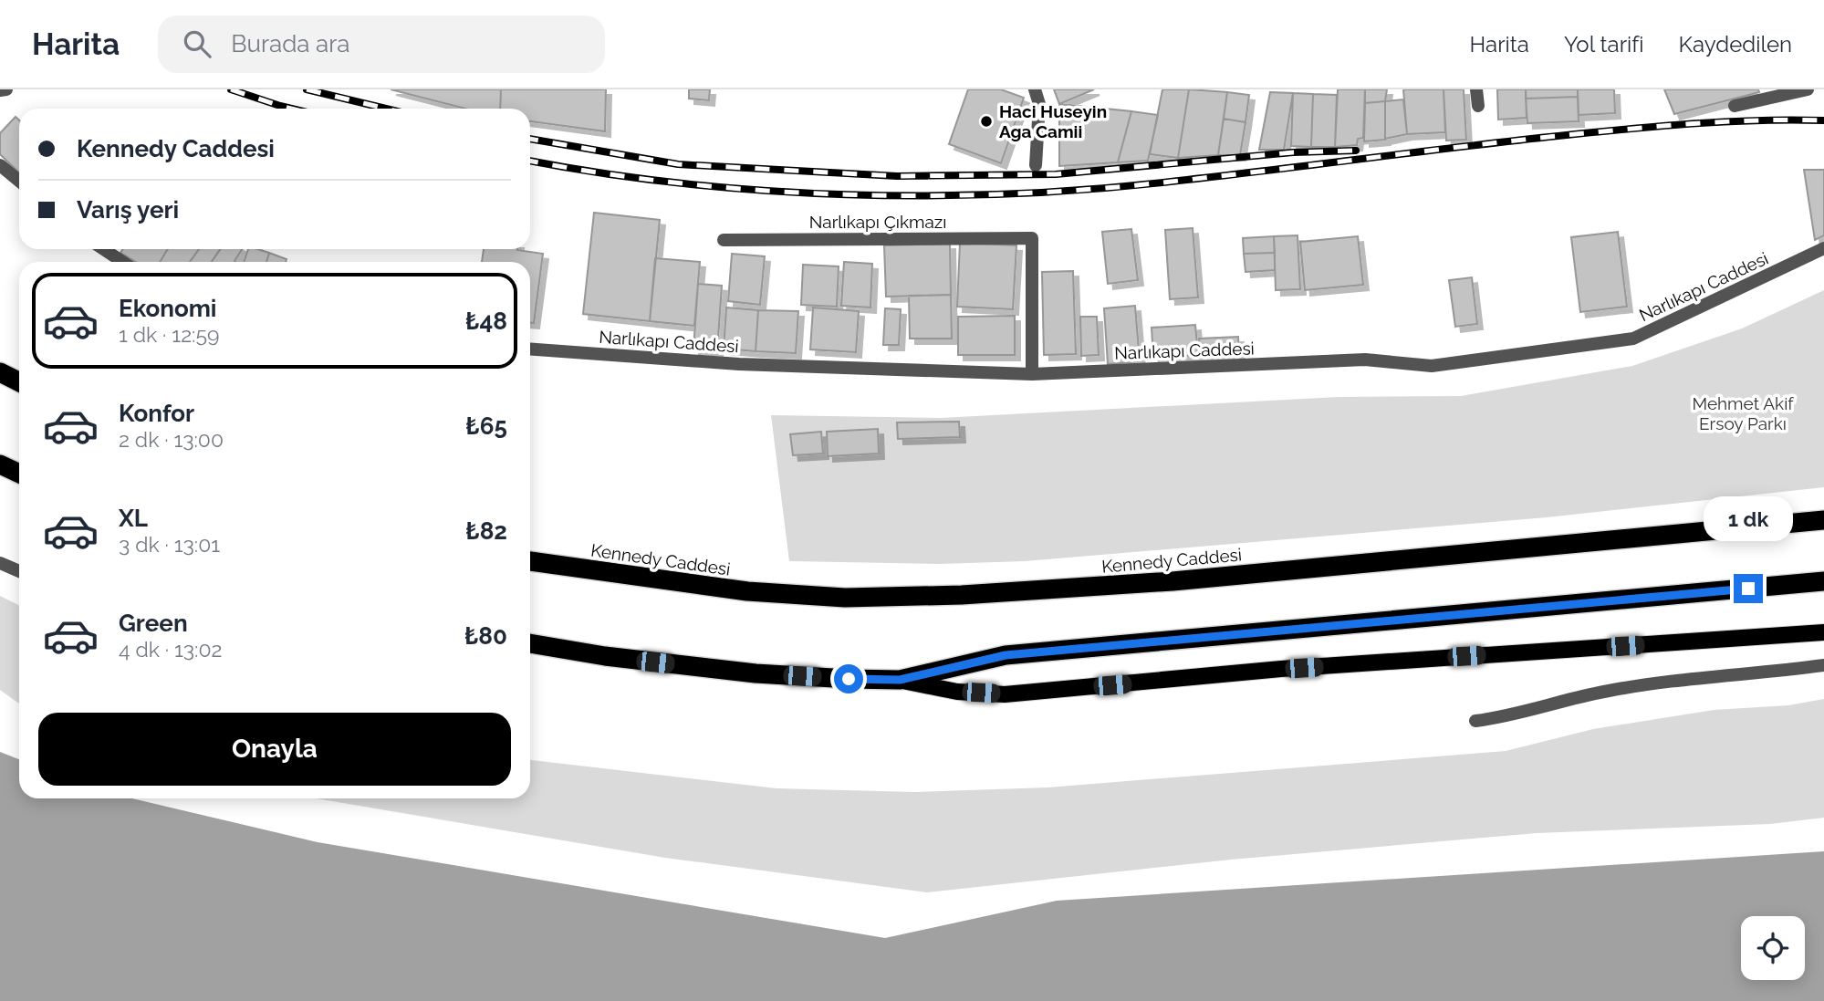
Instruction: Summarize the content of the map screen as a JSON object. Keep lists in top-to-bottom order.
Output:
{
  "streets": {
    "highway": ["Kennedy Caddesi"],
    "street": ["Narlıkapı Çıkmazı", "Narlıkapı Caddesi"]
  },
  "crossings": [
    ["Narlıkapı Çıkmazı", "Narlıkapı Caddesi"]
  ],
  "parks": ["Mehmet Akif Ersoy Parkı"],
  "places": ["Haci Huseyin Aga Camii"],
  "page": {
    "header": "Harita",
    "search": "Burada ara",
    "nav": ["Harita", "Yol tarifi", "Kaydedilen"],
    "banner": ["Kennedy Caddesi", "Varış yeri"],
    "list": [
      {
        "name": "Ekonomi",
        "note": "1 dk · 12:59",
        "value": "₺48"
      },
      {
        "name": "Konfor",
        "note": "2 dk · 13:00",
        "value": "₺65"
      },
      {
        "name": "XL",
        "note": "3 dk · 13:01",
        "value": "₺82"
      },
      {
        "name": "Green",
        "note": "4 dk · 13:02",
        "value": "₺80"
      }
    ],
    "bubble": "1 dk",
    "buttons": "Onayla"
  }
}
